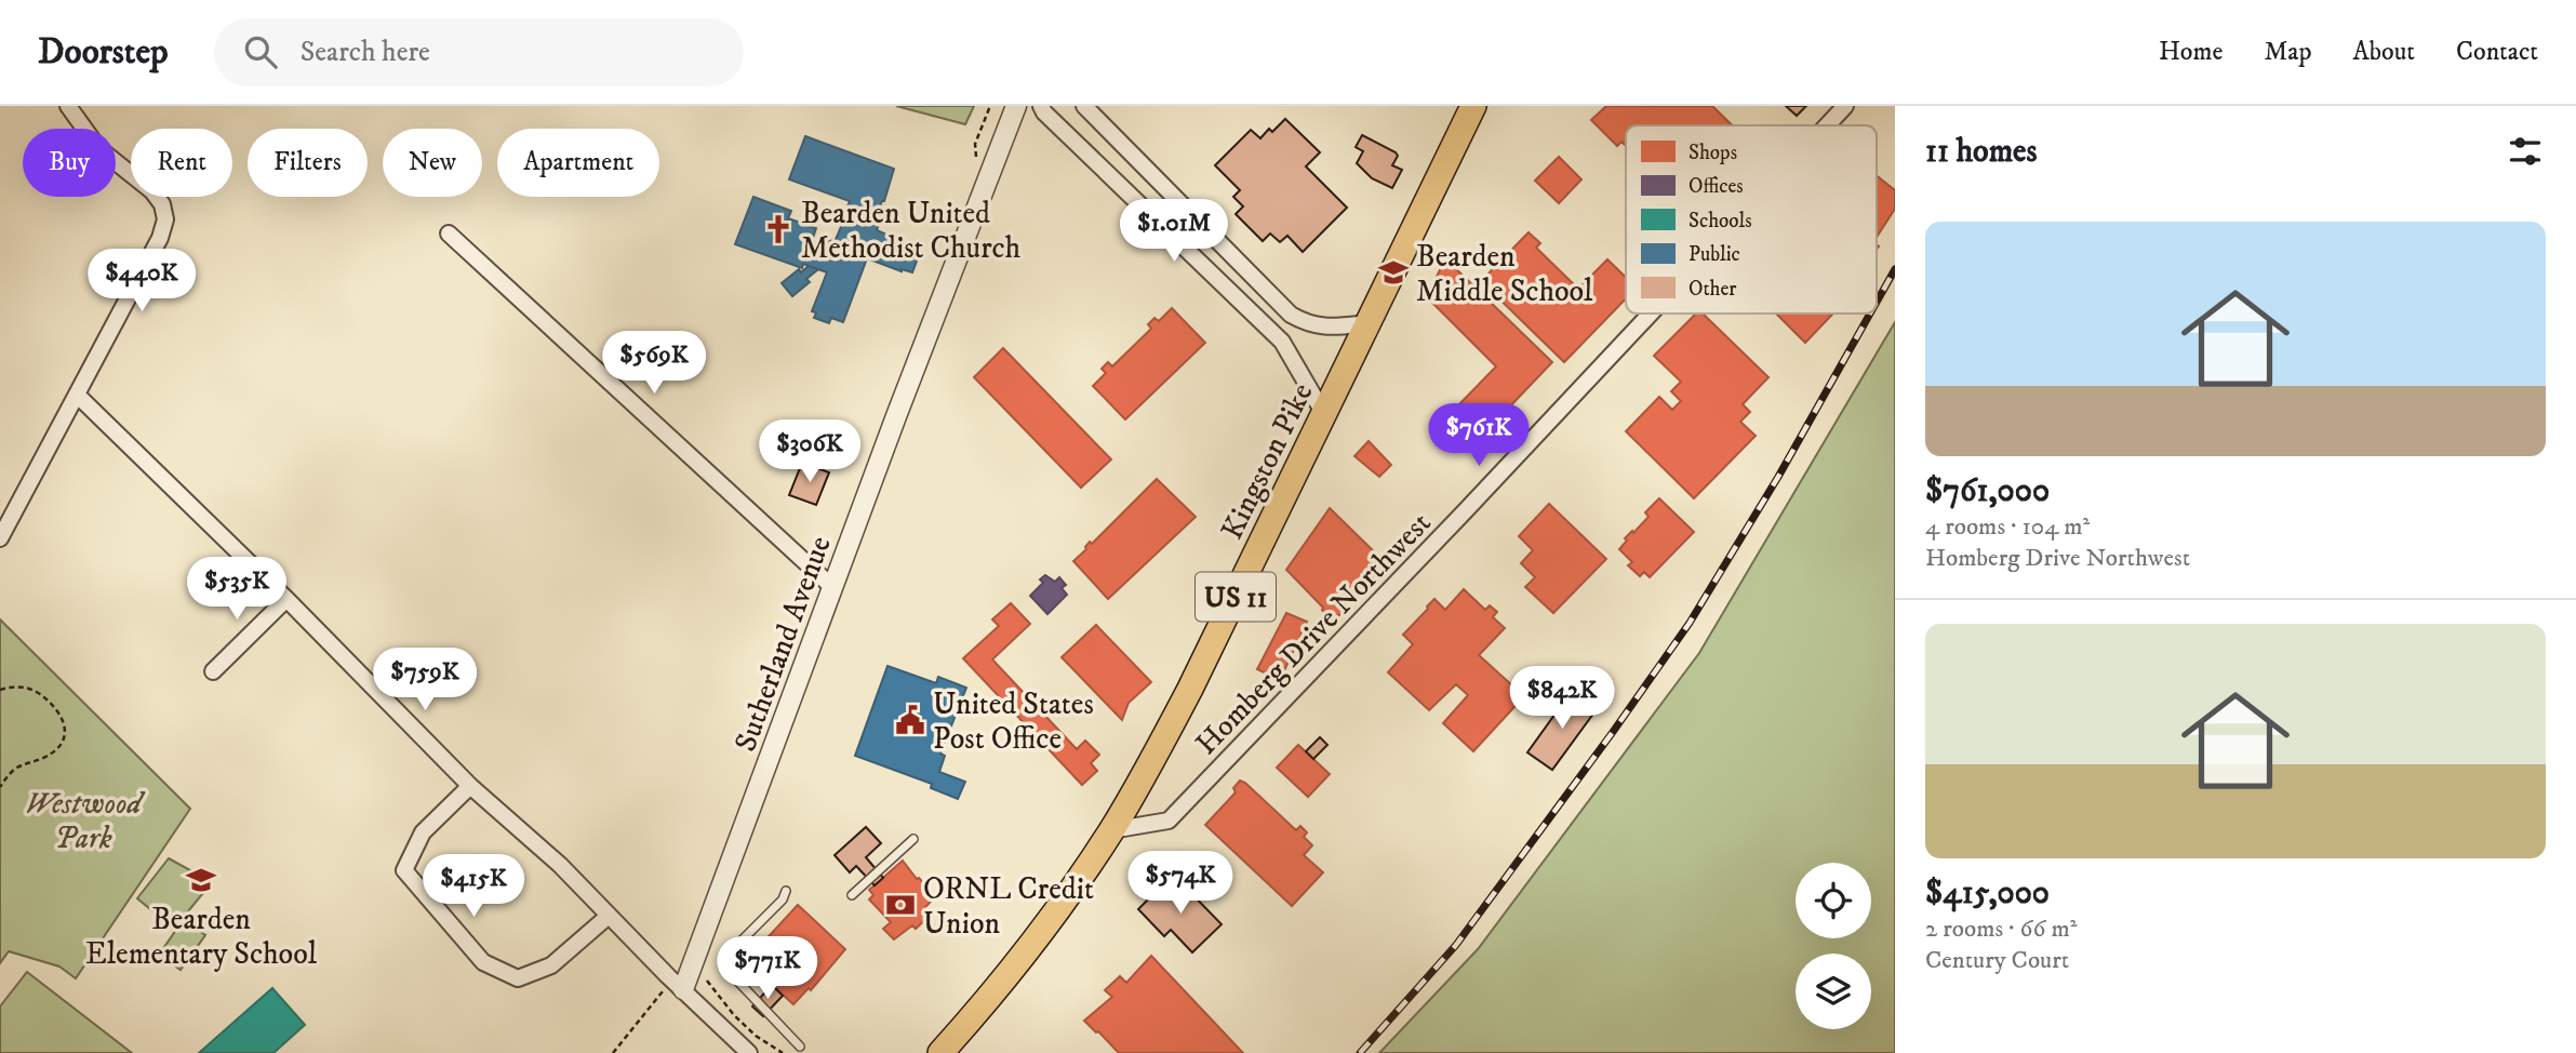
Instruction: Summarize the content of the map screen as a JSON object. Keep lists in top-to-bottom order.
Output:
{
  "streets": {
    "main road": ["Kingston Pike", "US 11"],
    "street": ["Homberg Drive Northwest", "Sutherland Avenue"]
  },
  "crossings": [
    ["Kingston Pike", "Homberg Drive Northwest"]
  ],
  "parks": ["Westwood Park"],
  "places": {
    "church": ["Bearden United Methodist Church"],
    "school or university": ["Bearden Middle School", "Bearden Elementary School"],
    "public building": ["United States Post Office"],
    "bank": ["ORNL Credit Union"]
  },
  "legend": [
    "Shops",
    "Offices",
    "Schools",
    "Public",
    "Other"
  ],
  "page": {
    "header": "Doorstep",
    "search": "Search here",
    "nav": [
      "Home",
      "Map",
      "About",
      "Contact"
    ],
    "heading": "11 homes",
    "chip": [
      "Buy",
      "Rent",
      "Filters",
      "New",
      "Apartment"
    ],
    "list": [
      {
        "name": "$761,000",
        "note": "4 rooms · 104 m² · Homberg Drive Northwest"
      },
      {
        "name": "$415,000",
        "note": "2 rooms · 66 m² · Century Court"
      }
    ],
    "price": [
      "$1.01M",
      "$440K",
      "$569K",
      "$761K",
      "$306K",
      "$535K",
      "$759K",
      "$842K",
      "$574K",
      "$415K",
      "$771K"
    ]
  }
}
